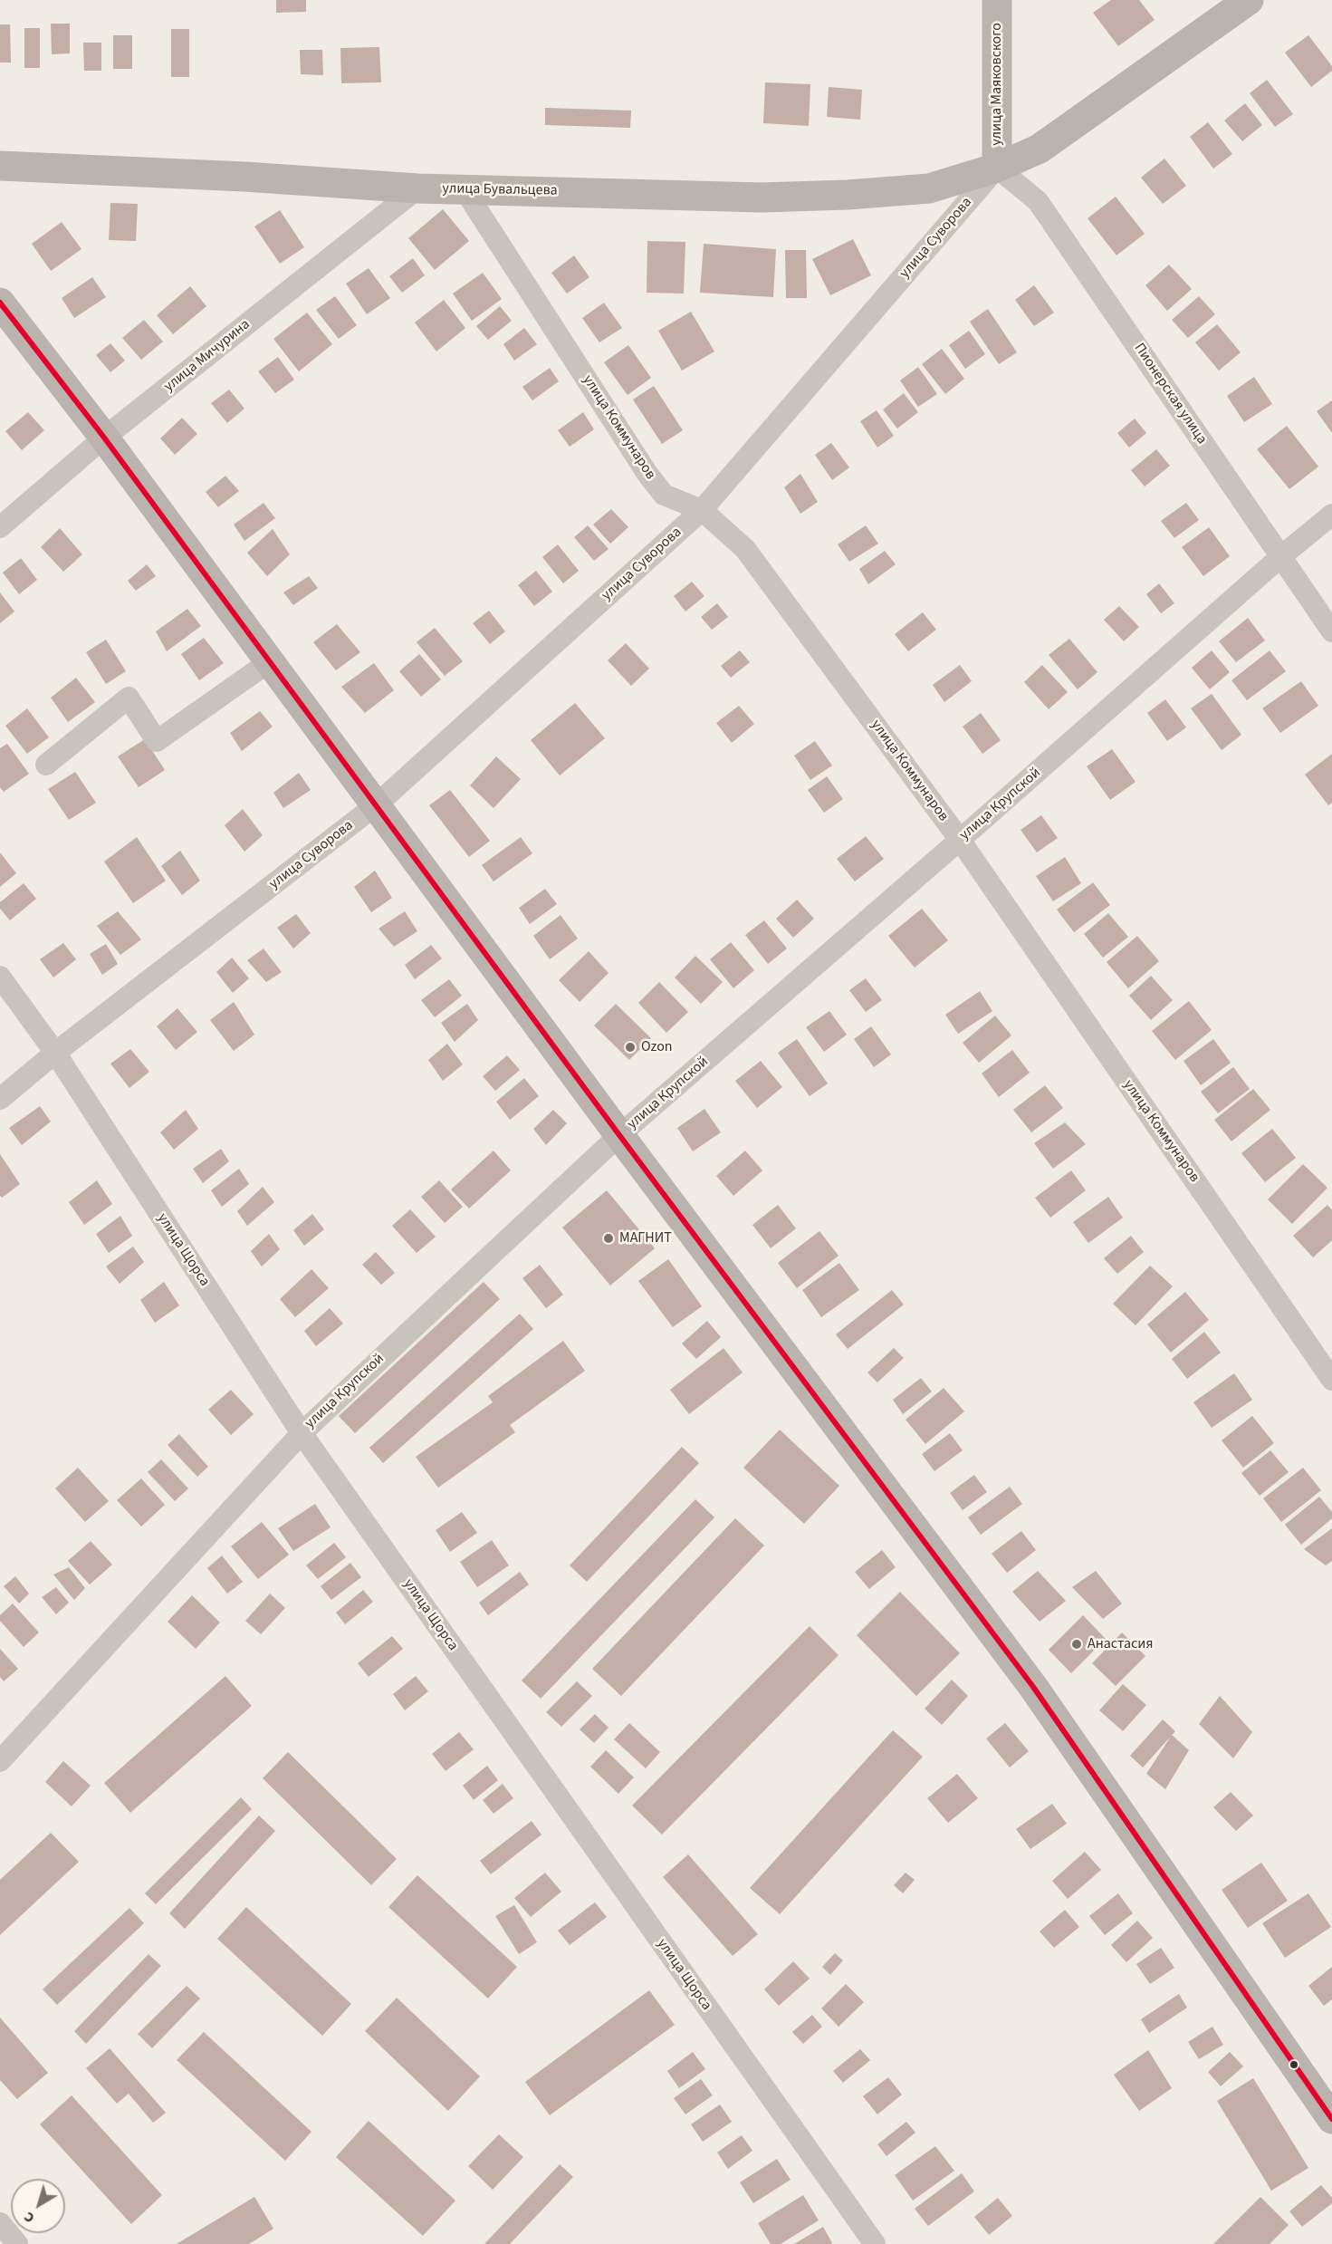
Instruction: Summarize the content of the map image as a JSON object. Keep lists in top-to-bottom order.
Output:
{
  "streets": {
    "main road": ["улица Маяковского", "улица Бувальцева", "улица Суворова"],
    "street": [
      "улица Мичурина",
      "Пионерская улица",
      "улица Коммунаров",
      "улица Крупской",
      "улица Щорса"
    ]
  },
  "crossings": [
    ["улица Маяковского", "улица Бувальцева"],
    ["улица Маяковского", "улица Суворова"],
    ["улица Маяковского", "Пионерская улица"],
    ["улица Бувальцева", "улица Суворова"],
    ["улица Бувальцева", "улица Мичурина"],
    ["улица Бувальцева", "Пионерская улица"],
    ["улица Бувальцева", "улица Коммунаров"],
    ["улица Суворова", "Пионерская улица"],
    ["улица Суворова", "улица Коммунаров"],
    ["улица Суворова", "улица Щорса"],
    ["Пионерская улица", "улица Крупской"],
    ["улица Коммунаров", "улица Крупской"],
    ["улица Крупской", "улица Щорса"]
  ],
  "places": ["Ozon", "МАГНИТ", "Анастасия"],
  "north": "bottom left"
}
